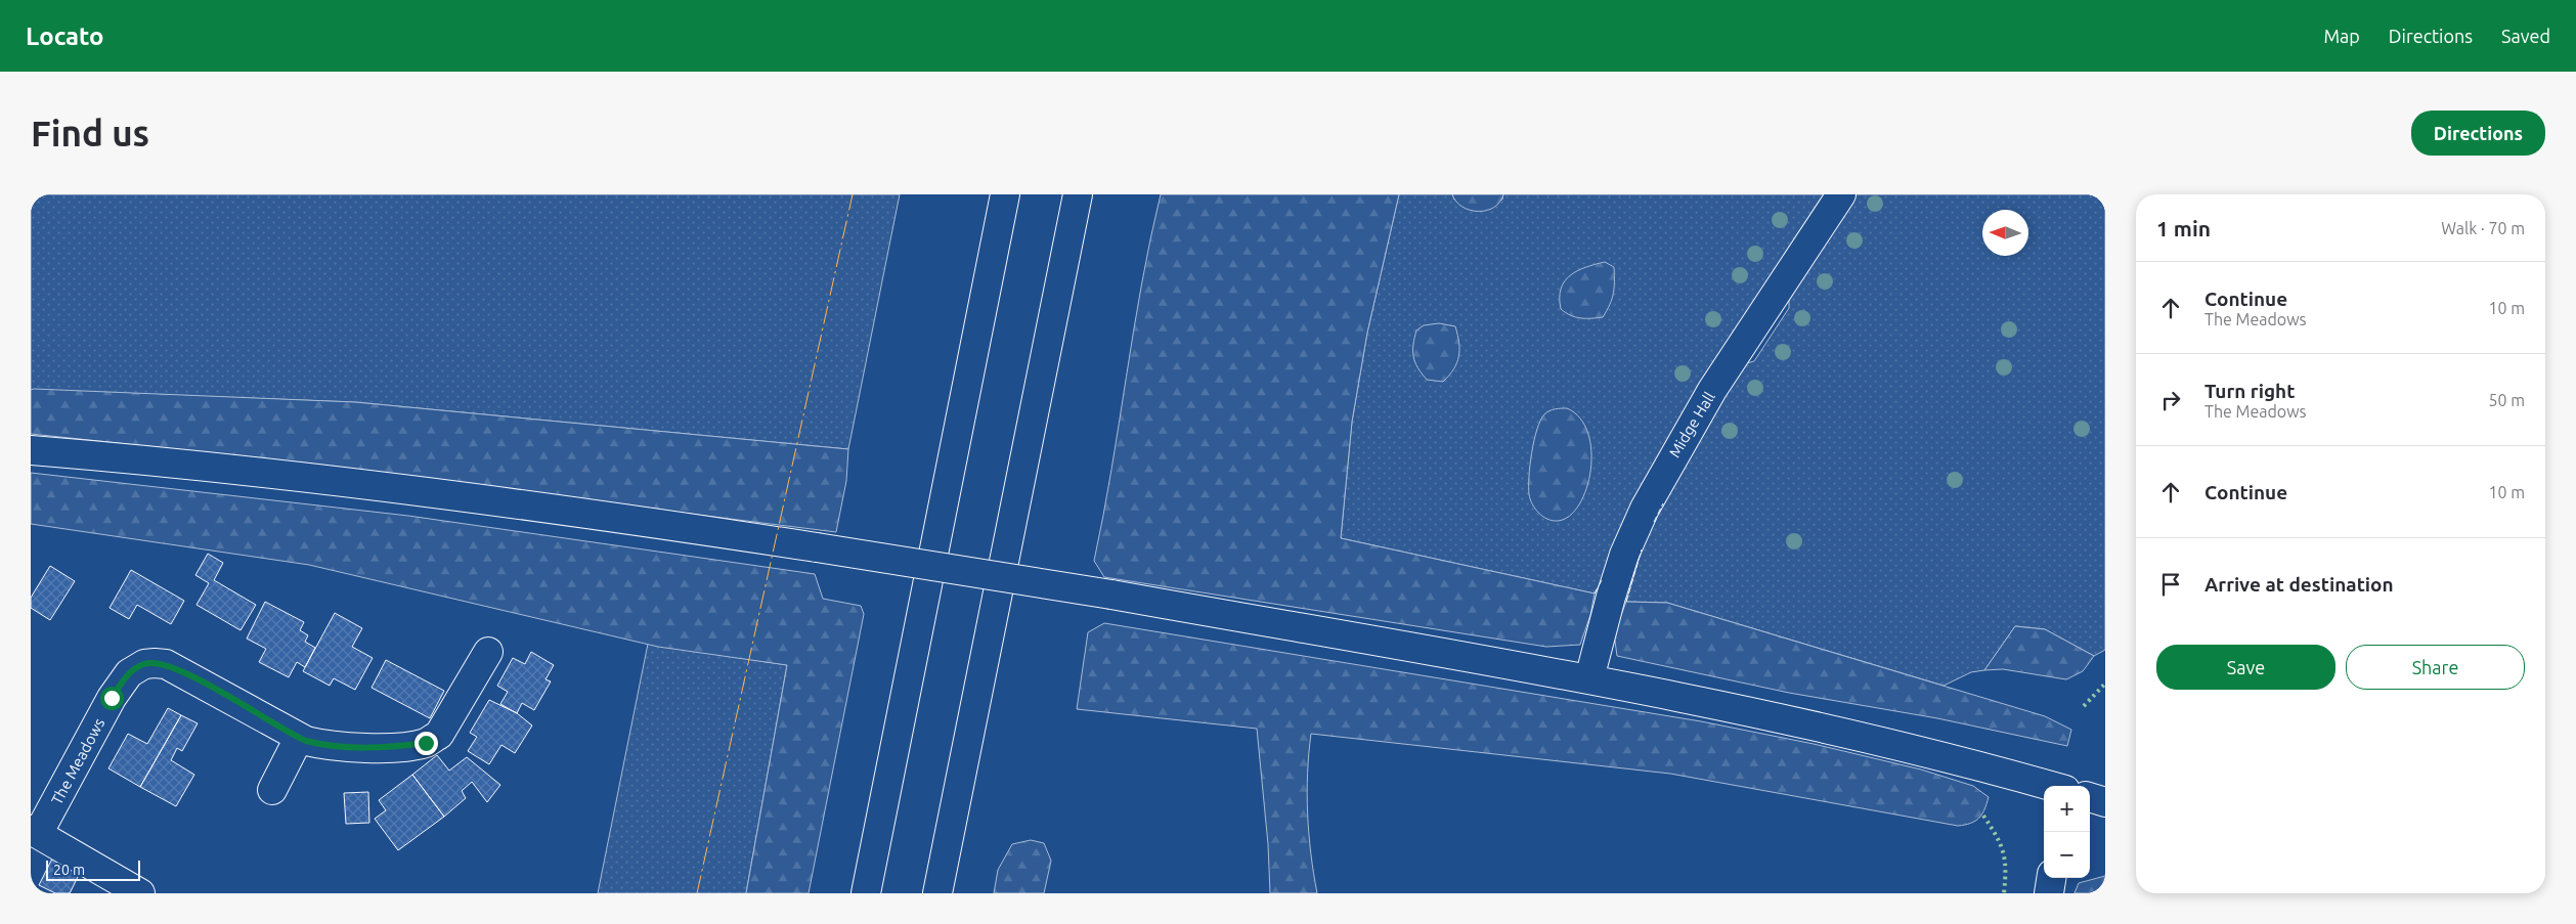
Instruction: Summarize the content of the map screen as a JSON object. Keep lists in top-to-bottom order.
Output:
{
  "streets": {
    "main road": ["Midge Hall", "The Meadows"]
  },
  "scale_bar": "20 m",
  "north": "left",
  "page": {
    "header": "Locato",
    "nav": ["Map", "Directions", "Saved"],
    "buttons": [
      "Directions",
      ["Save", "Share"]
    ],
    "title": "Find us",
    "heading": ["1 min", "Walk · 70 m"],
    "list": [
      ["Continue", "The Meadows", "10 m"],
      ["Turn right", "The Meadows", "50 m"],
      ["Continue", "10 m"],
      "Arrive at destination"
    ],
    "map_buttons": ["+", "−"],
    "scale": "20 m"
  }
}
